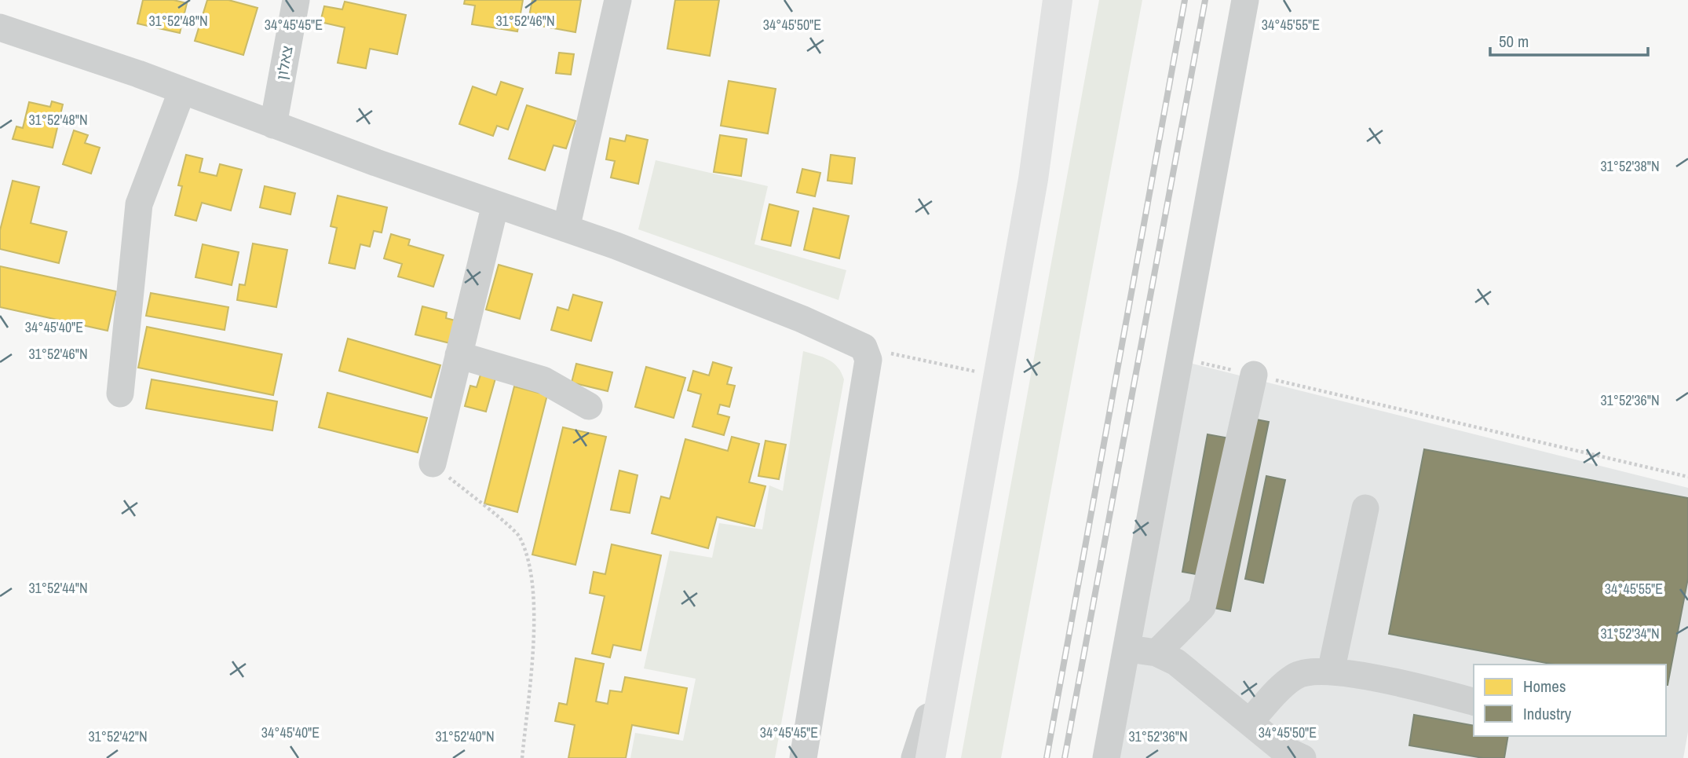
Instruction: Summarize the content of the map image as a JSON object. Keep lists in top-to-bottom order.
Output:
{
  "streets": {
    "street": ["צאלון"]
  },
  "legend": ["Homes", "Industry"],
  "scale_bar": "50 m",
  "coordinates": [
    "31°52'48\"N",
    "31°52'46\"N",
    "34°45'45\"E",
    "34°45'50\"E",
    "34°45'55\"E",
    "31°52'38\"N",
    "34°45'40\"E",
    "31°52'36\"N",
    "31°52'44\"N",
    "31°52'34\"N",
    "31°52'42\"N",
    "31°52'40\"N"
  ]
}
